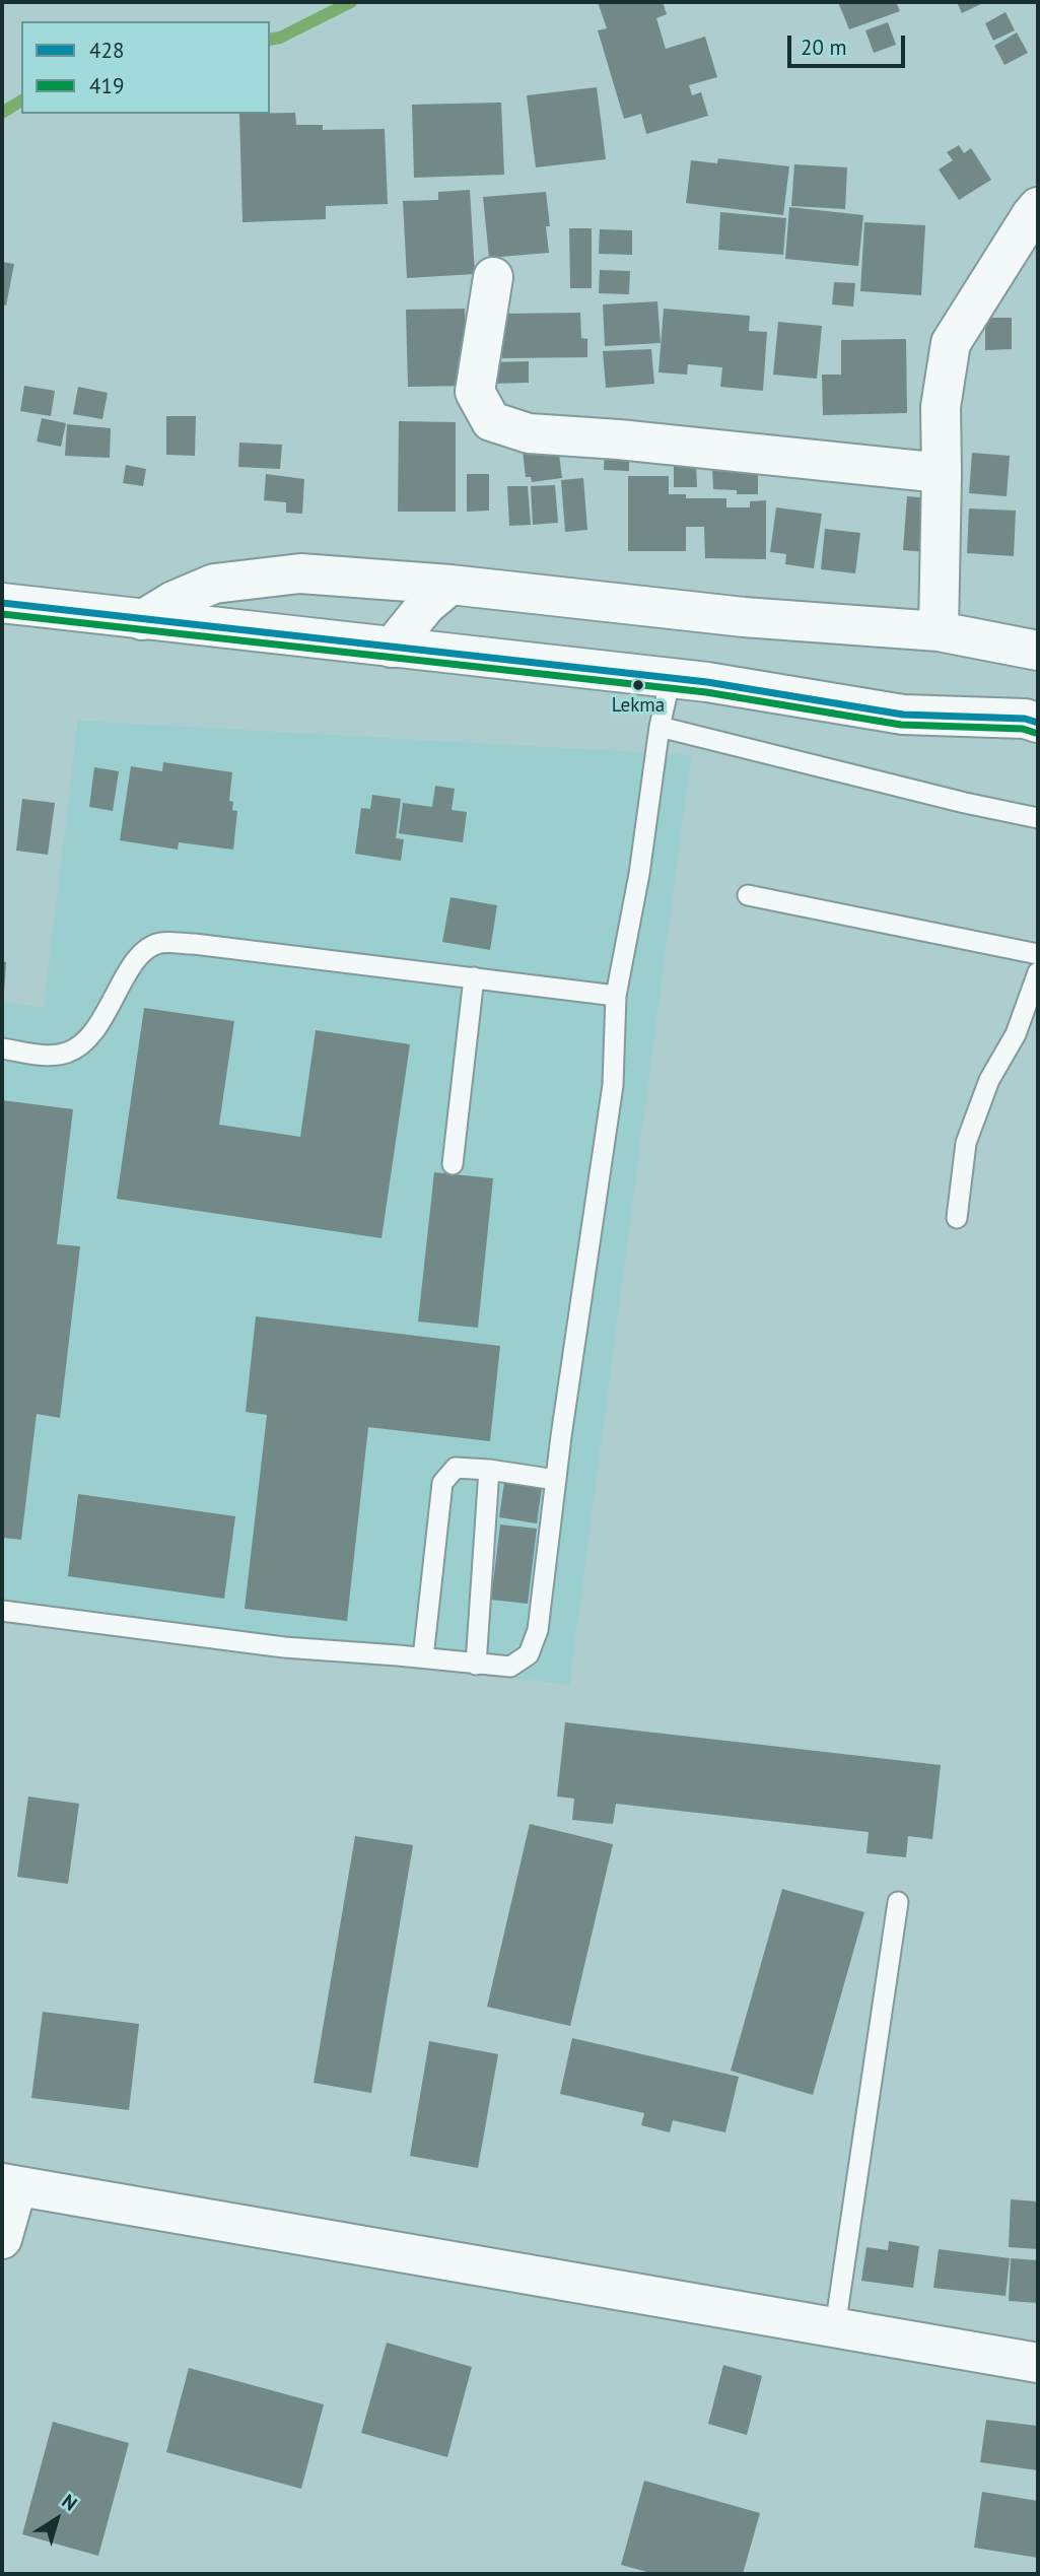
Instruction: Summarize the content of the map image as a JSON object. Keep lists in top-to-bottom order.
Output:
{
  "places": ["Lekma"],
  "lines": ["transit line 428", "transit line 419"],
  "legend": ["428", "419"],
  "scale_bar": "20 m",
  "north": "top right"
}
